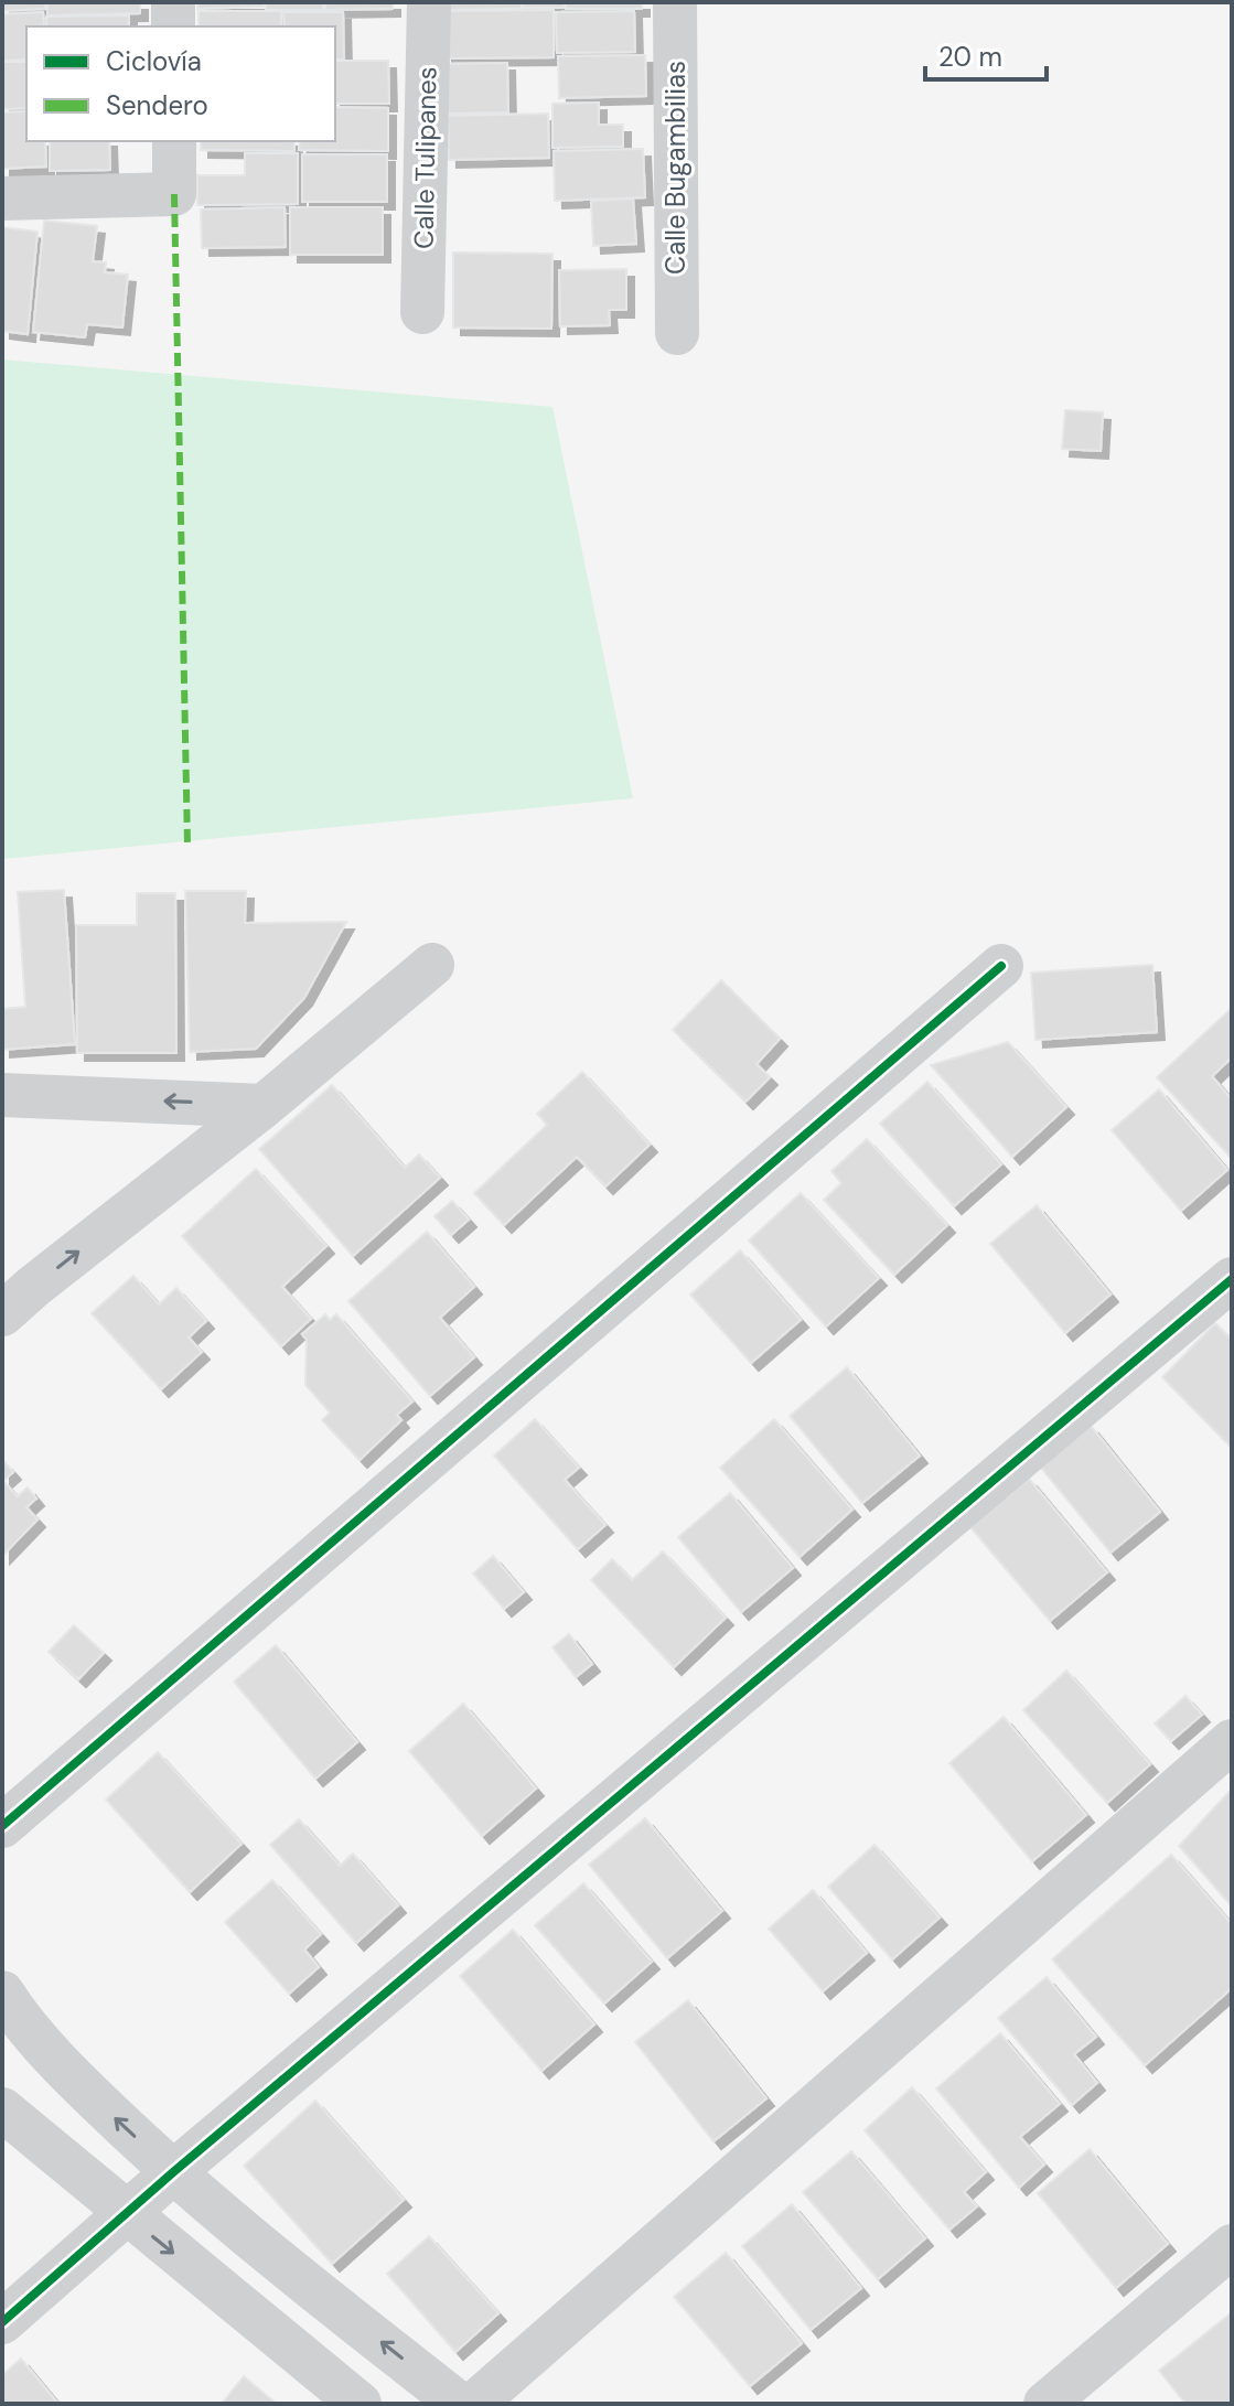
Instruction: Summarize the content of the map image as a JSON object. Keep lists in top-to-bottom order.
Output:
{
  "streets": {
    "street": ["Calle Tulipanes", "Calle Bugambilias"]
  },
  "legend": ["Ciclovía", "Sendero"],
  "scale_bar": "20 m"
}
